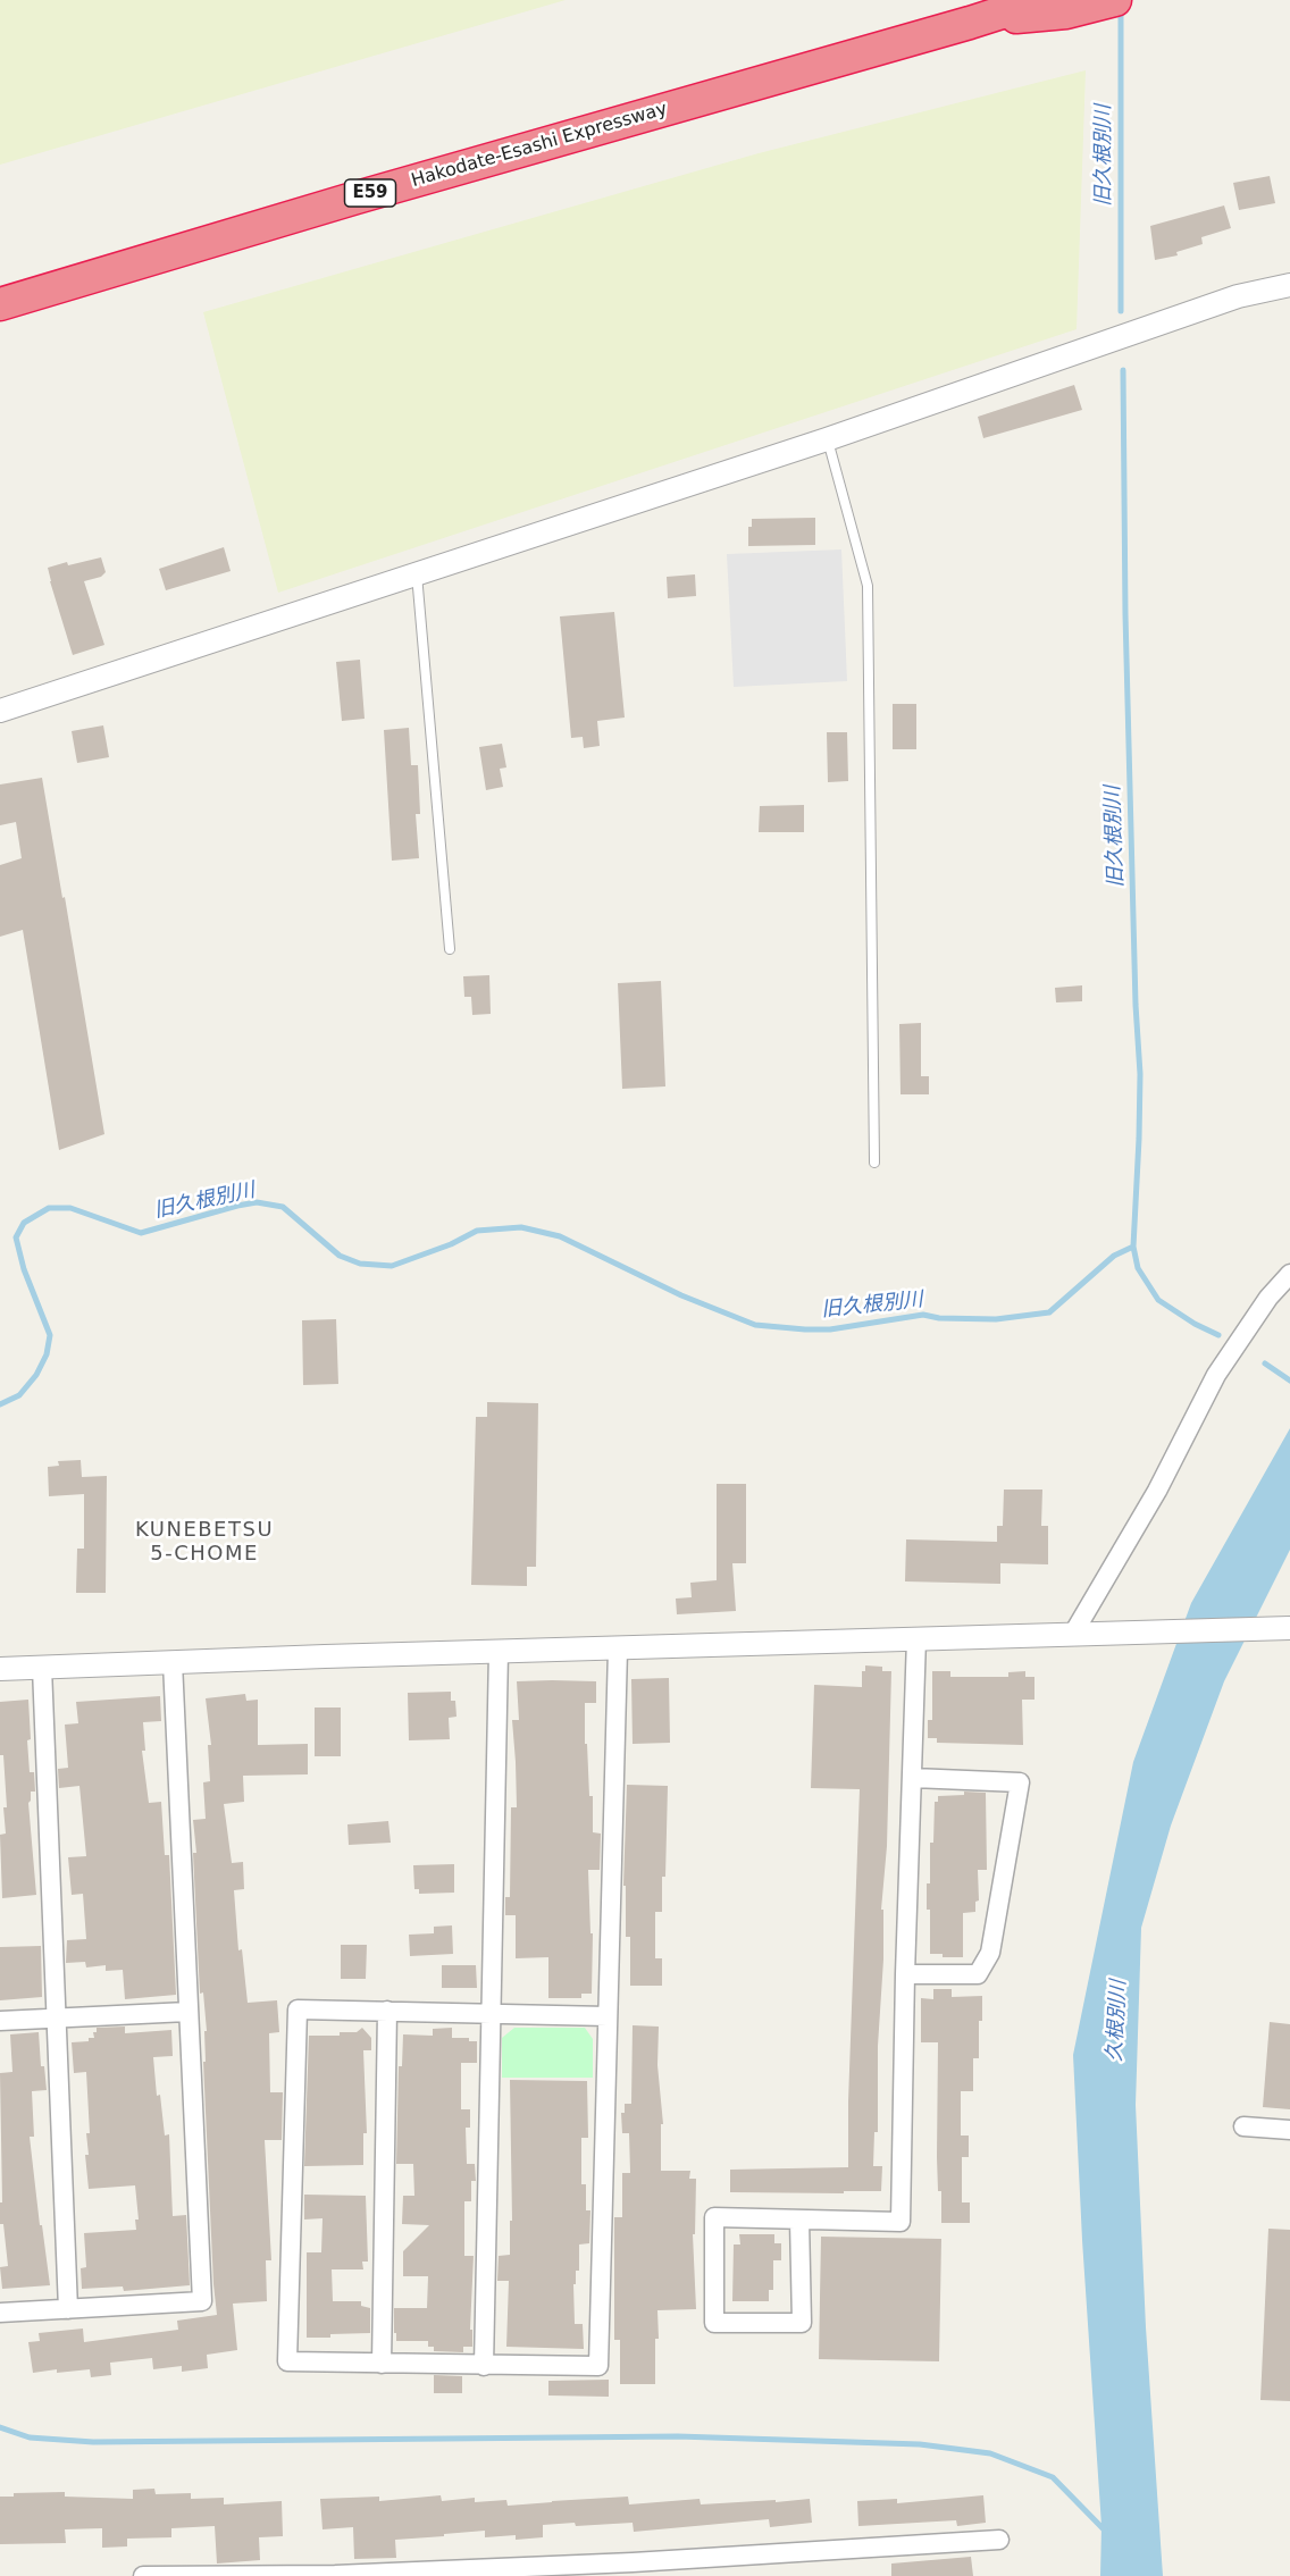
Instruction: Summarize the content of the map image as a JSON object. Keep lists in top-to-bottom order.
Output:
{
  "streets": {
    "highway": ["Hakodate-Esashi Expressway", "E59"]
  },
  "districts": ["KUNEBETSU 5-CHOME"],
  "water": ["旧久根別川", "久根別川"]
}
